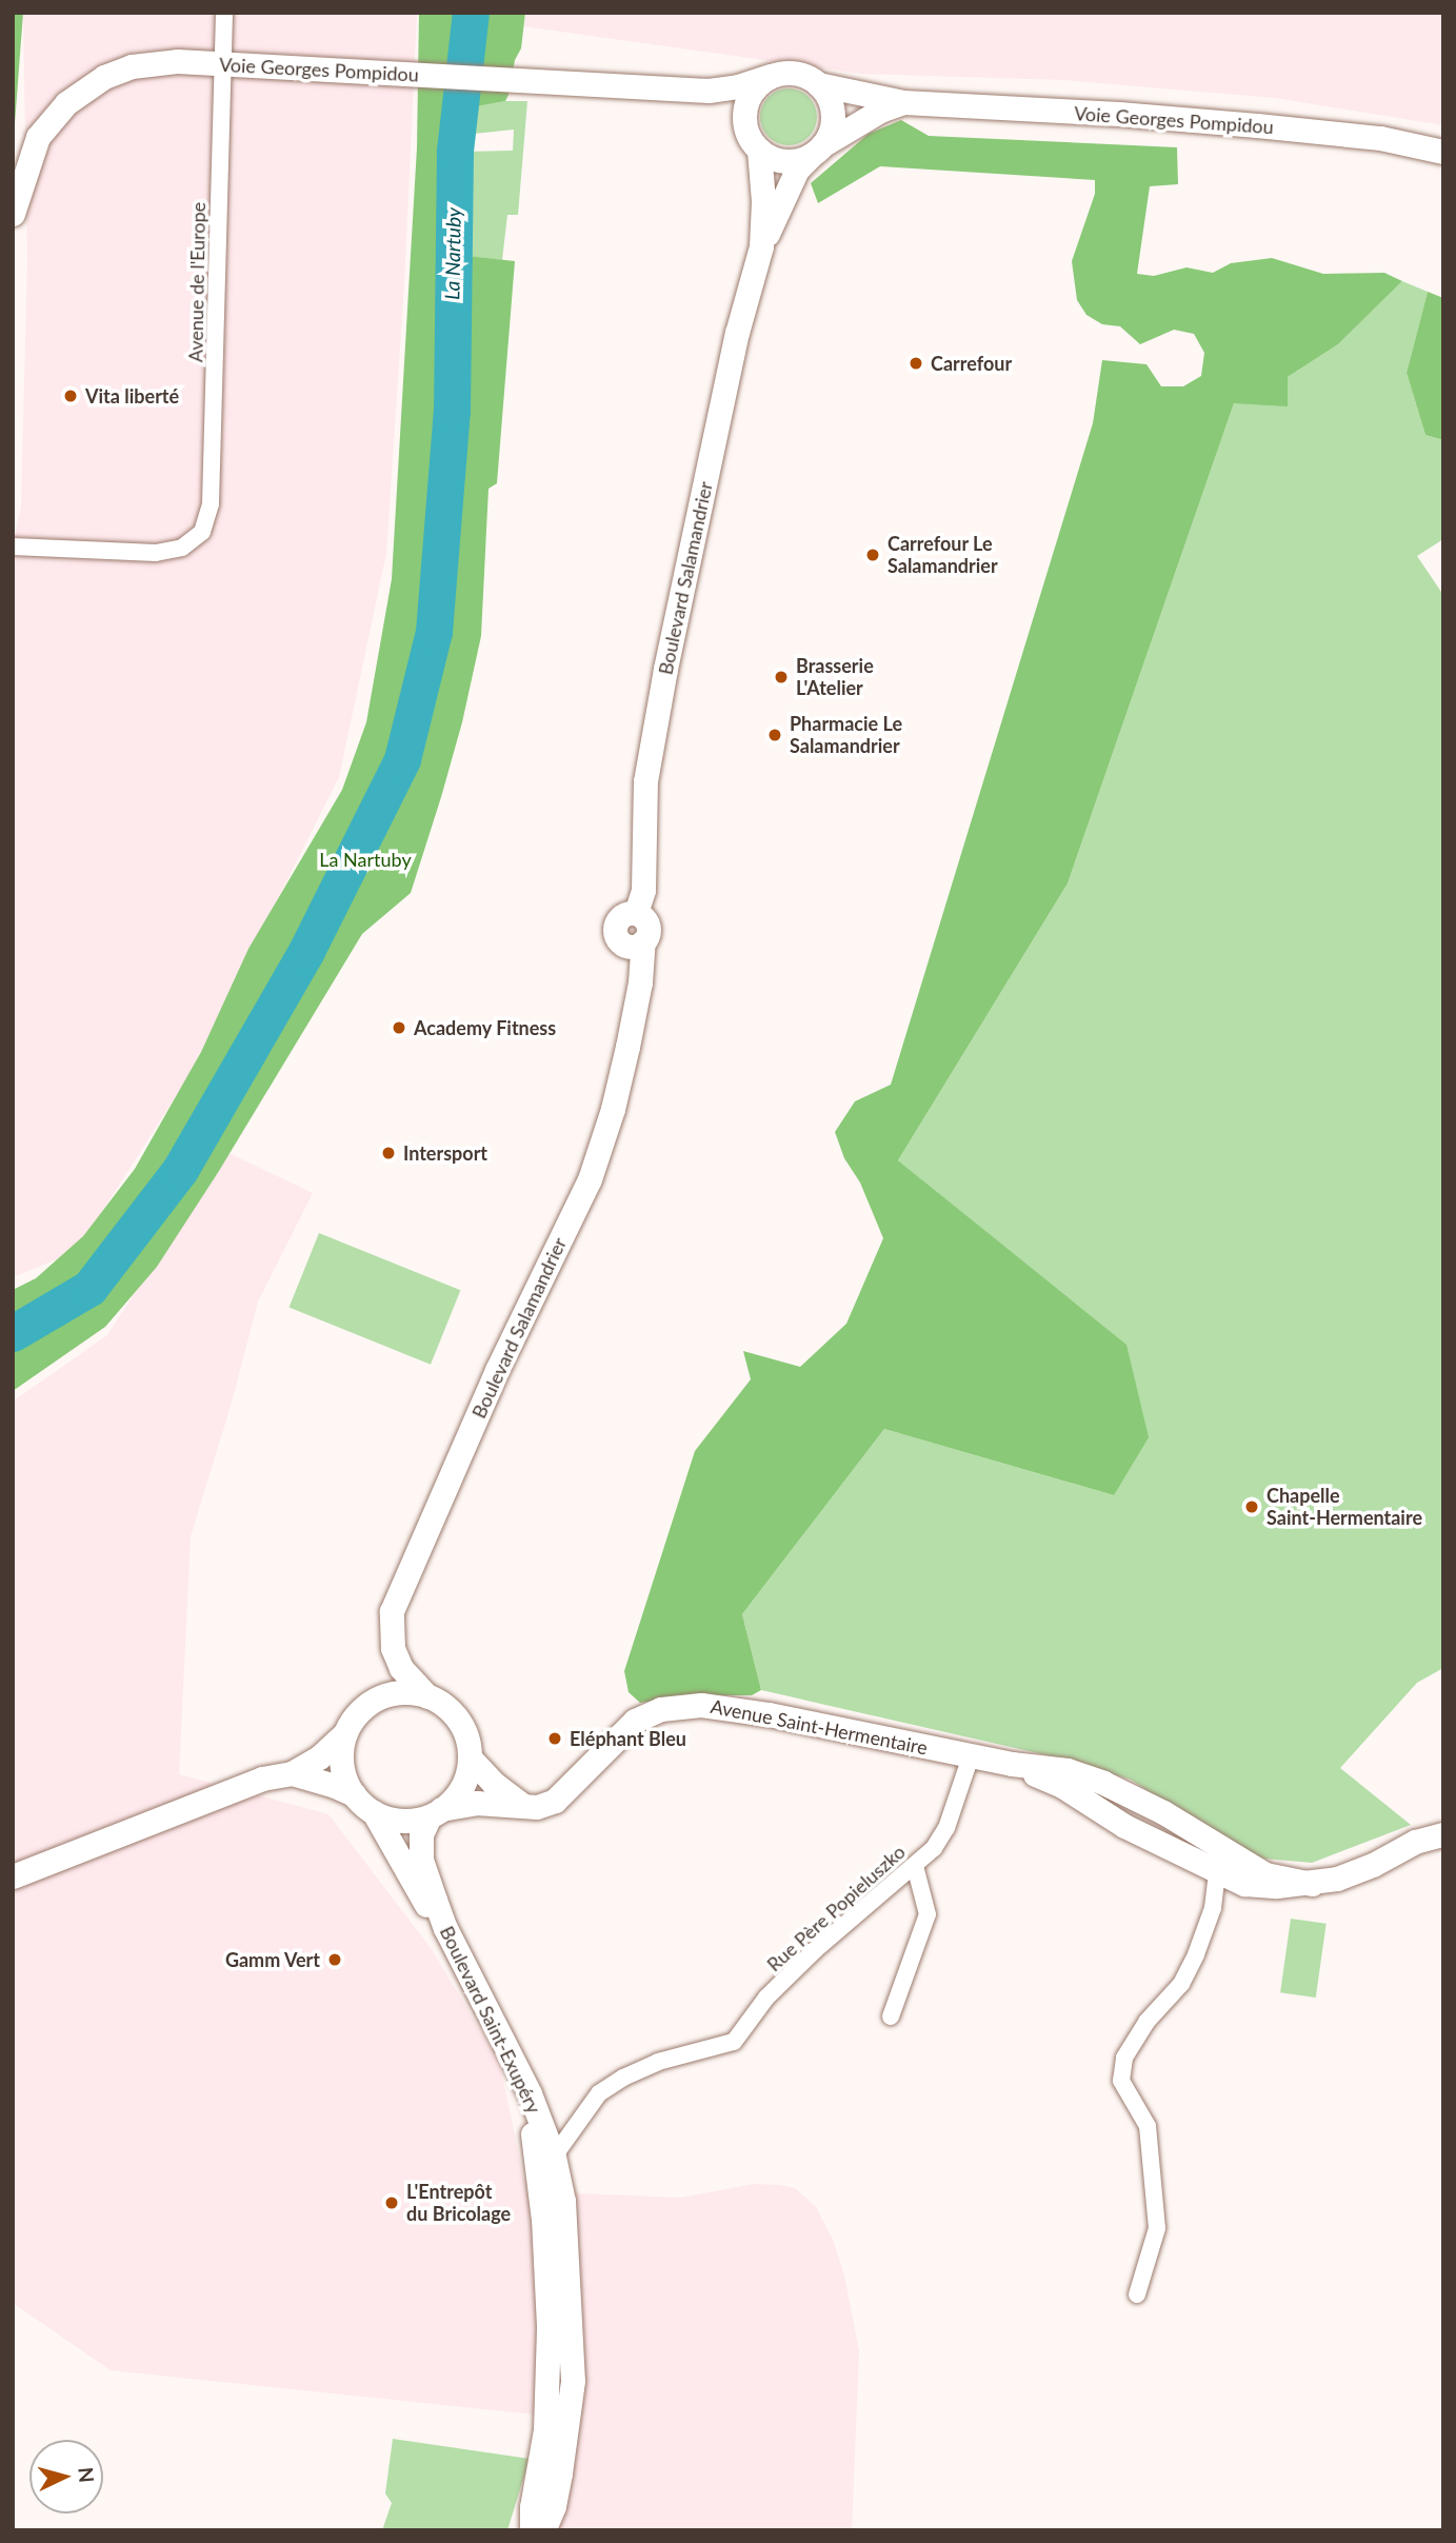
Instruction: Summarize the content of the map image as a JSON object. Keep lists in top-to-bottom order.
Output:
{
  "streets": {
    "main road": [
      "Voie Georges Pompidou",
      "Boulevard Salamandrier",
      "Avenue Saint-Hermentaire",
      "Boulevard Saint-Exupéry"
    ],
    "street": ["Avenue de l'Europe", "Rue Père Popieluszko"]
  },
  "crossings": [
    ["Voie Georges Pompidou", "Avenue de l'Europe"],
    ["Voie Georges Pompidou", "Boulevard Salamandrier"],
    ["Boulevard Salamandrier", "Avenue Saint-Hermentaire"],
    ["Boulevard Salamandrier", "Boulevard Saint-Exupéry"],
    ["Avenue Saint-Hermentaire", "Rue Père Popieluszko"],
    ["Avenue Saint-Hermentaire", "Boulevard Saint-Exupéry"],
    ["Rue Père Popieluszko", "Boulevard Saint-Exupéry"]
  ],
  "water": ["La Nartuby"],
  "parks": ["La Nartuby"],
  "places": [
    "Carrefour",
    "Vita liberté",
    "Carrefour Le Salamandrier",
    "Brasserie L'Atelier",
    "Pharmacie Le Salamandrier",
    "Academy Fitness",
    "Intersport",
    "Chapelle Saint-Hermentaire",
    "Eléphant Bleu",
    "Gamm Vert",
    "L'Entrepôt du Bricolage"
  ],
  "north": "right"
}
